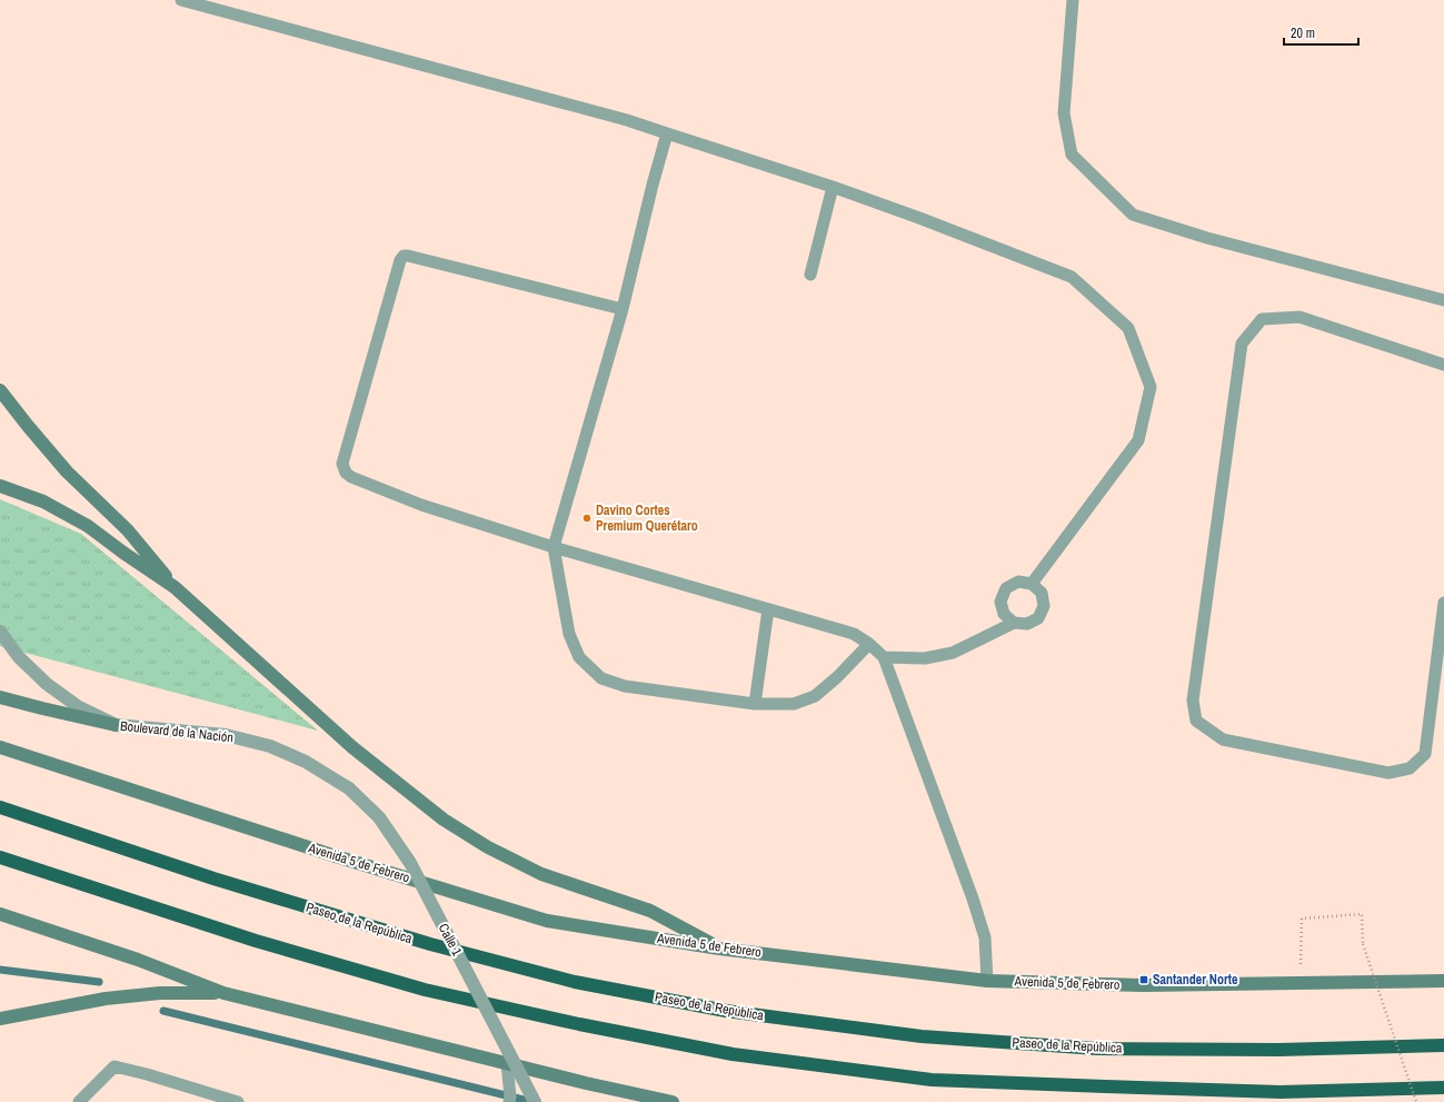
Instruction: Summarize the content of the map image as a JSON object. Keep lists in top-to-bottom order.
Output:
{
  "streets": {
    "highway": ["Paseo de la República"],
    "main road": ["Avenida 5 de Febrero"],
    "street": ["Boulevard de la Nación", "Calle 1"]
  },
  "crossings": [
    ["Boulevard de la Nación", "Calle 1"]
  ],
  "places": {
    "other": ["Davino Cortes Premium Querétaro"],
    "transit": ["Santander Norte"]
  },
  "scale_bar": "20 m"
}
